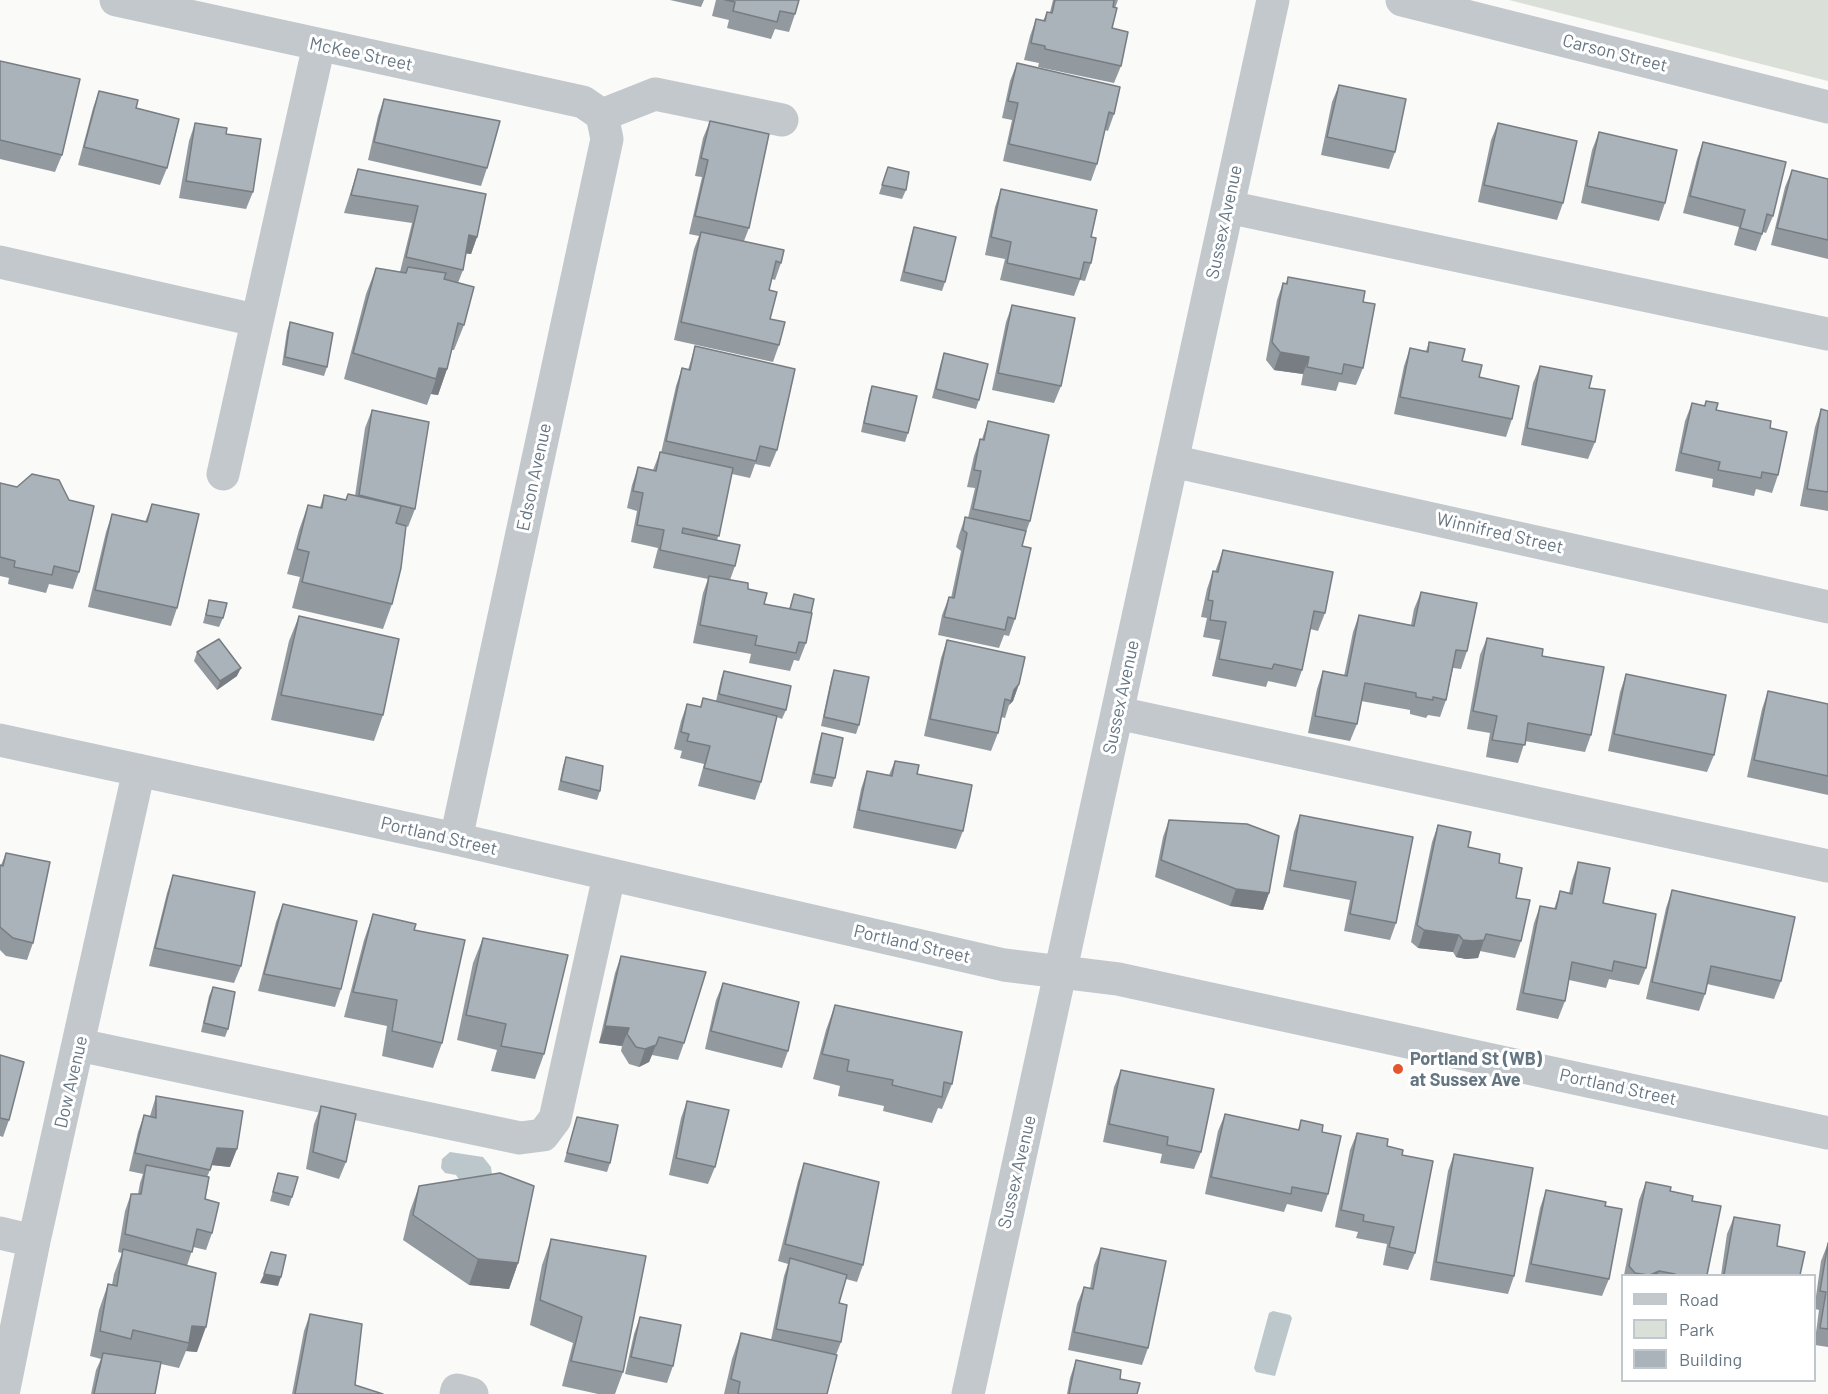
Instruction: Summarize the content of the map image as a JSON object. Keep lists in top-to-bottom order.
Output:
{
  "streets": {
    "street": [
      "Carson Street",
      "McKee Street",
      "Sussex Avenue",
      "Edson Avenue",
      "Winnifred Street",
      "Portland Street",
      "Dow Avenue"
    ]
  },
  "crossings": [
    ["McKee Street", "Edson Avenue"],
    ["Sussex Avenue", "Winnifred Street"],
    ["Sussex Avenue", "Portland Street"],
    ["Edson Avenue", "Portland Street"],
    ["Portland Street", "Dow Avenue"]
  ],
  "places": ["Portland St (WB) at Sussex Ave"],
  "legend": ["Road", "Park", "Building"]
}
